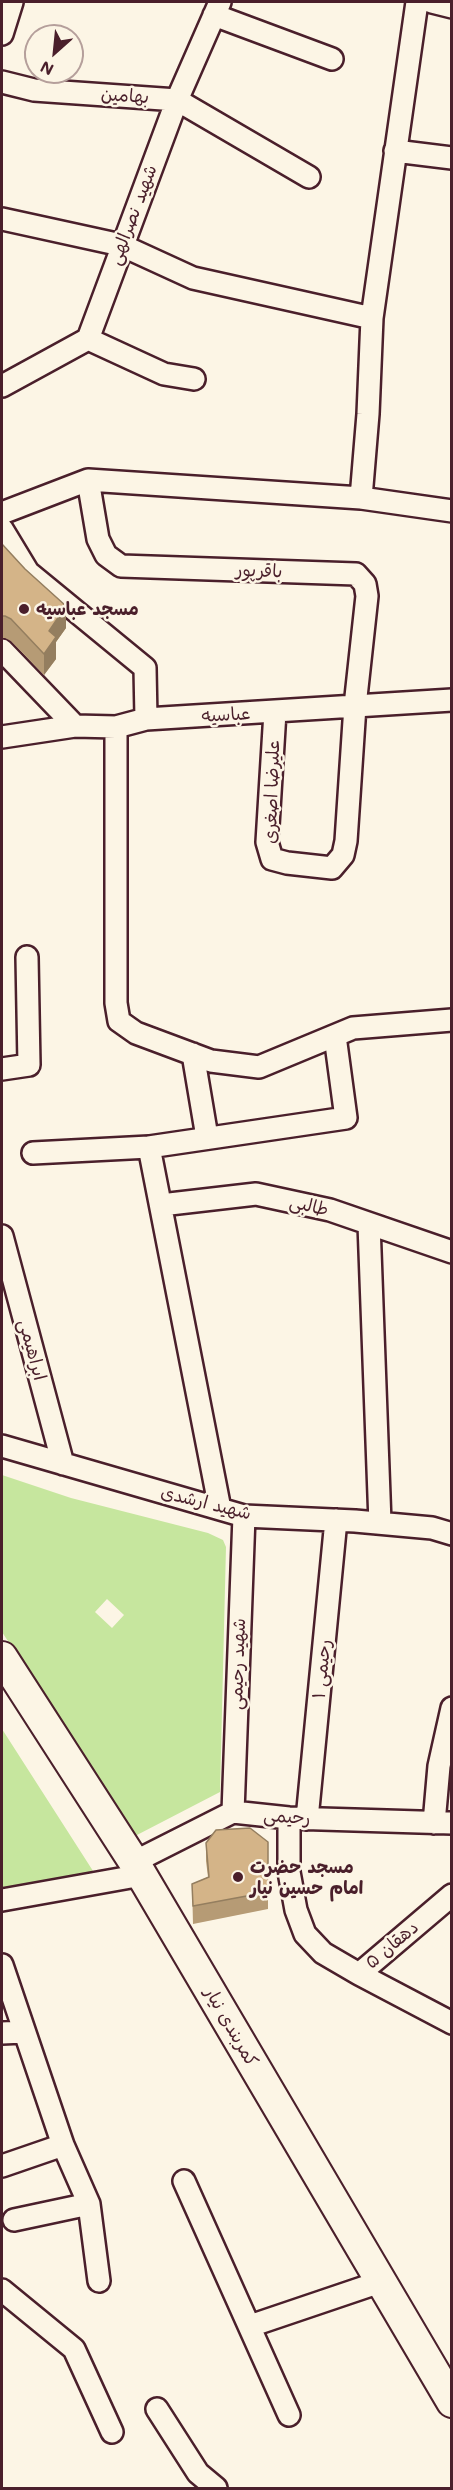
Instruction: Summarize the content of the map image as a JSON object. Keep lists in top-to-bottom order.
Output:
{
  "streets": {
    "main road": ["کمربندی نیار"],
    "street": [
      "بهامین",
      "شهید نصرالهی",
      "باقرپور",
      "عباسیه",
      "علیرضا اصغری",
      "طالبی",
      "ابراهیمی",
      "شهید ارشدی",
      "شهید رحیمی",
      "رحیمی ۱",
      "رحیمی",
      "دهقان ۵"
    ]
  },
  "crossings": [
    ["بهامین", "شهید نصرالهی"],
    ["باقرپور", "عباسیه"],
    ["باقرپور", "علیرضا اصغری"],
    ["عباسیه", "علیرضا اصغری"],
    ["ابراهیمی", "شهید ارشدی"],
    ["شهید ارشدی", "شهید رحیمی"],
    ["شهید ارشدی", "رحیمی ۱"],
    ["شهید رحیمی", "رحیمی"],
    ["رحیمی ۱", "رحیمی"],
    ["رحیمی ۱", "دهقان ۵"]
  ],
  "places": ["مسجد عباسیه", "مسجد حضرت امام حسین نیار"],
  "north": "bottom left"
}
